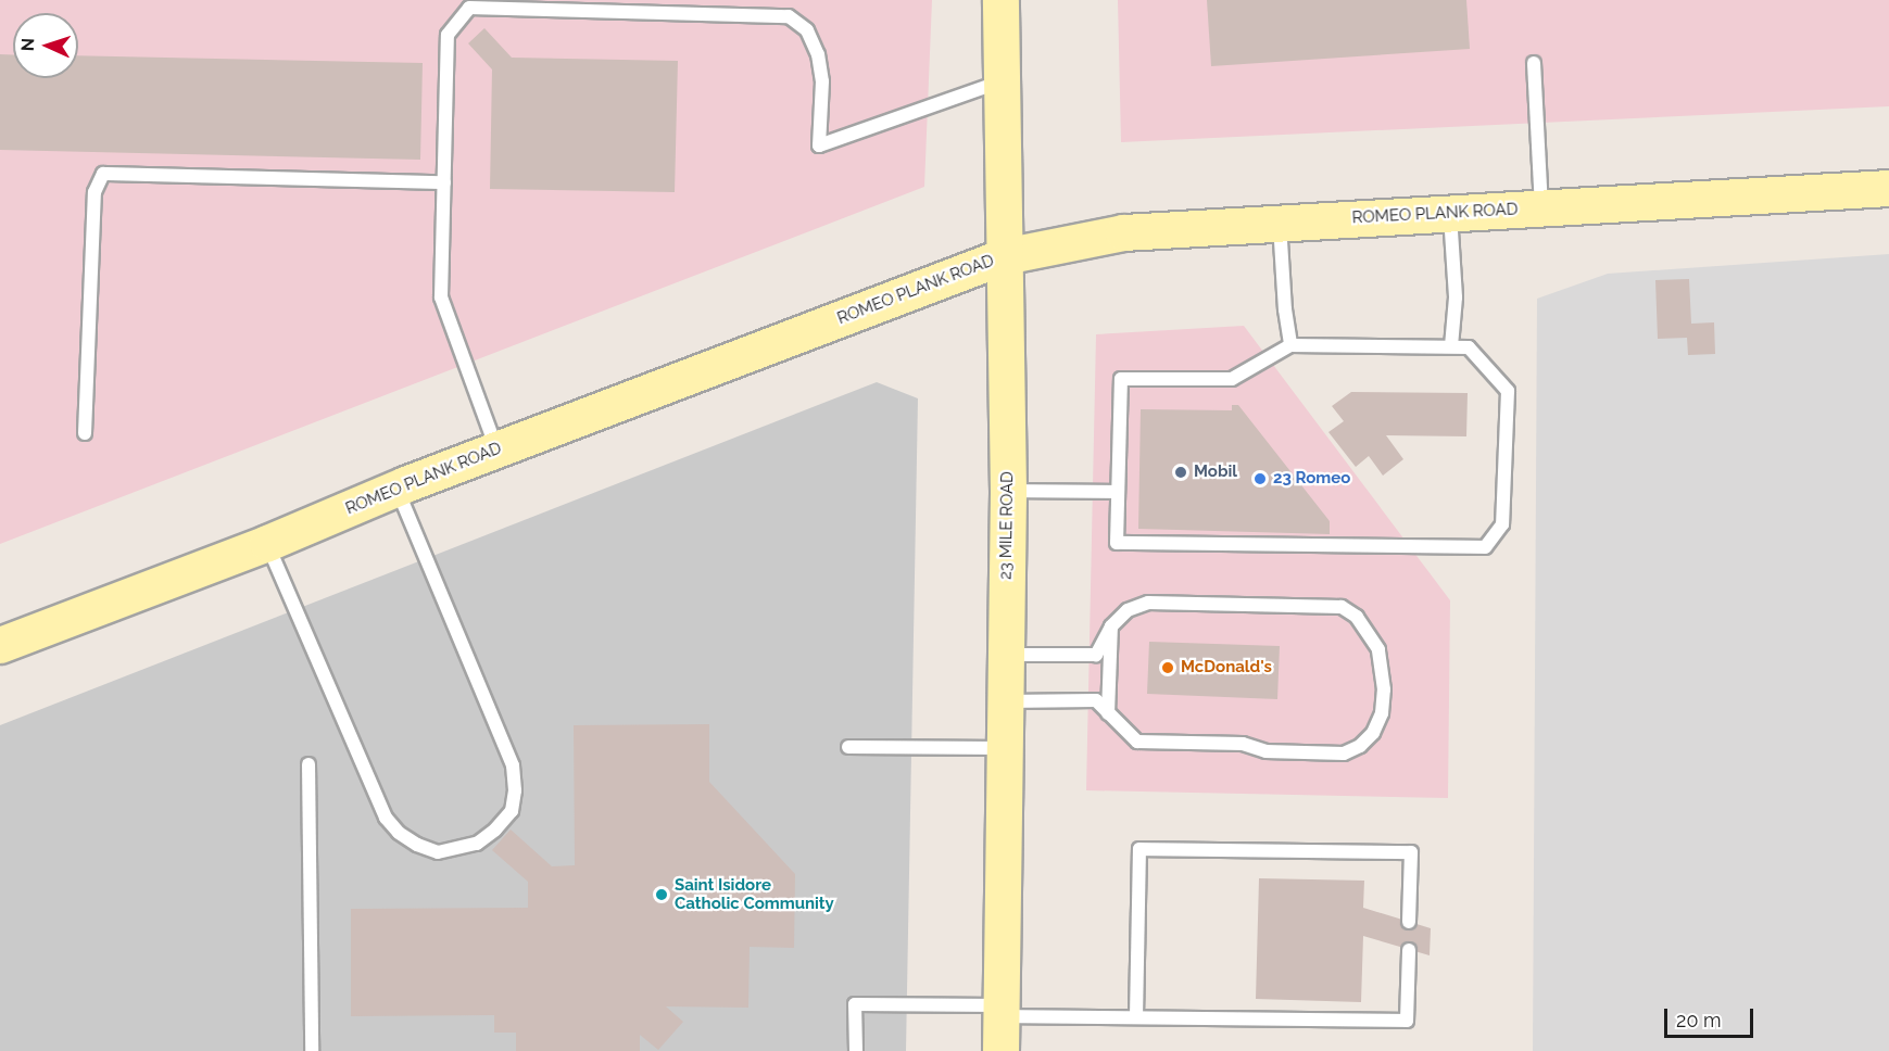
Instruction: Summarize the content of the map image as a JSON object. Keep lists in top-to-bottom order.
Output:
{
  "streets": {
    "main road": ["ROMEO PLANK ROAD", "23 MILE ROAD"]
  },
  "crossings": [
    ["ROMEO PLANK ROAD", "23 MILE ROAD"]
  ],
  "places": [
    "Mobil",
    "23 Romeo",
    "McDonald's",
    "Saint Isidore Catholic Community"
  ],
  "scale_bar": "20 m",
  "north": "left"
}
